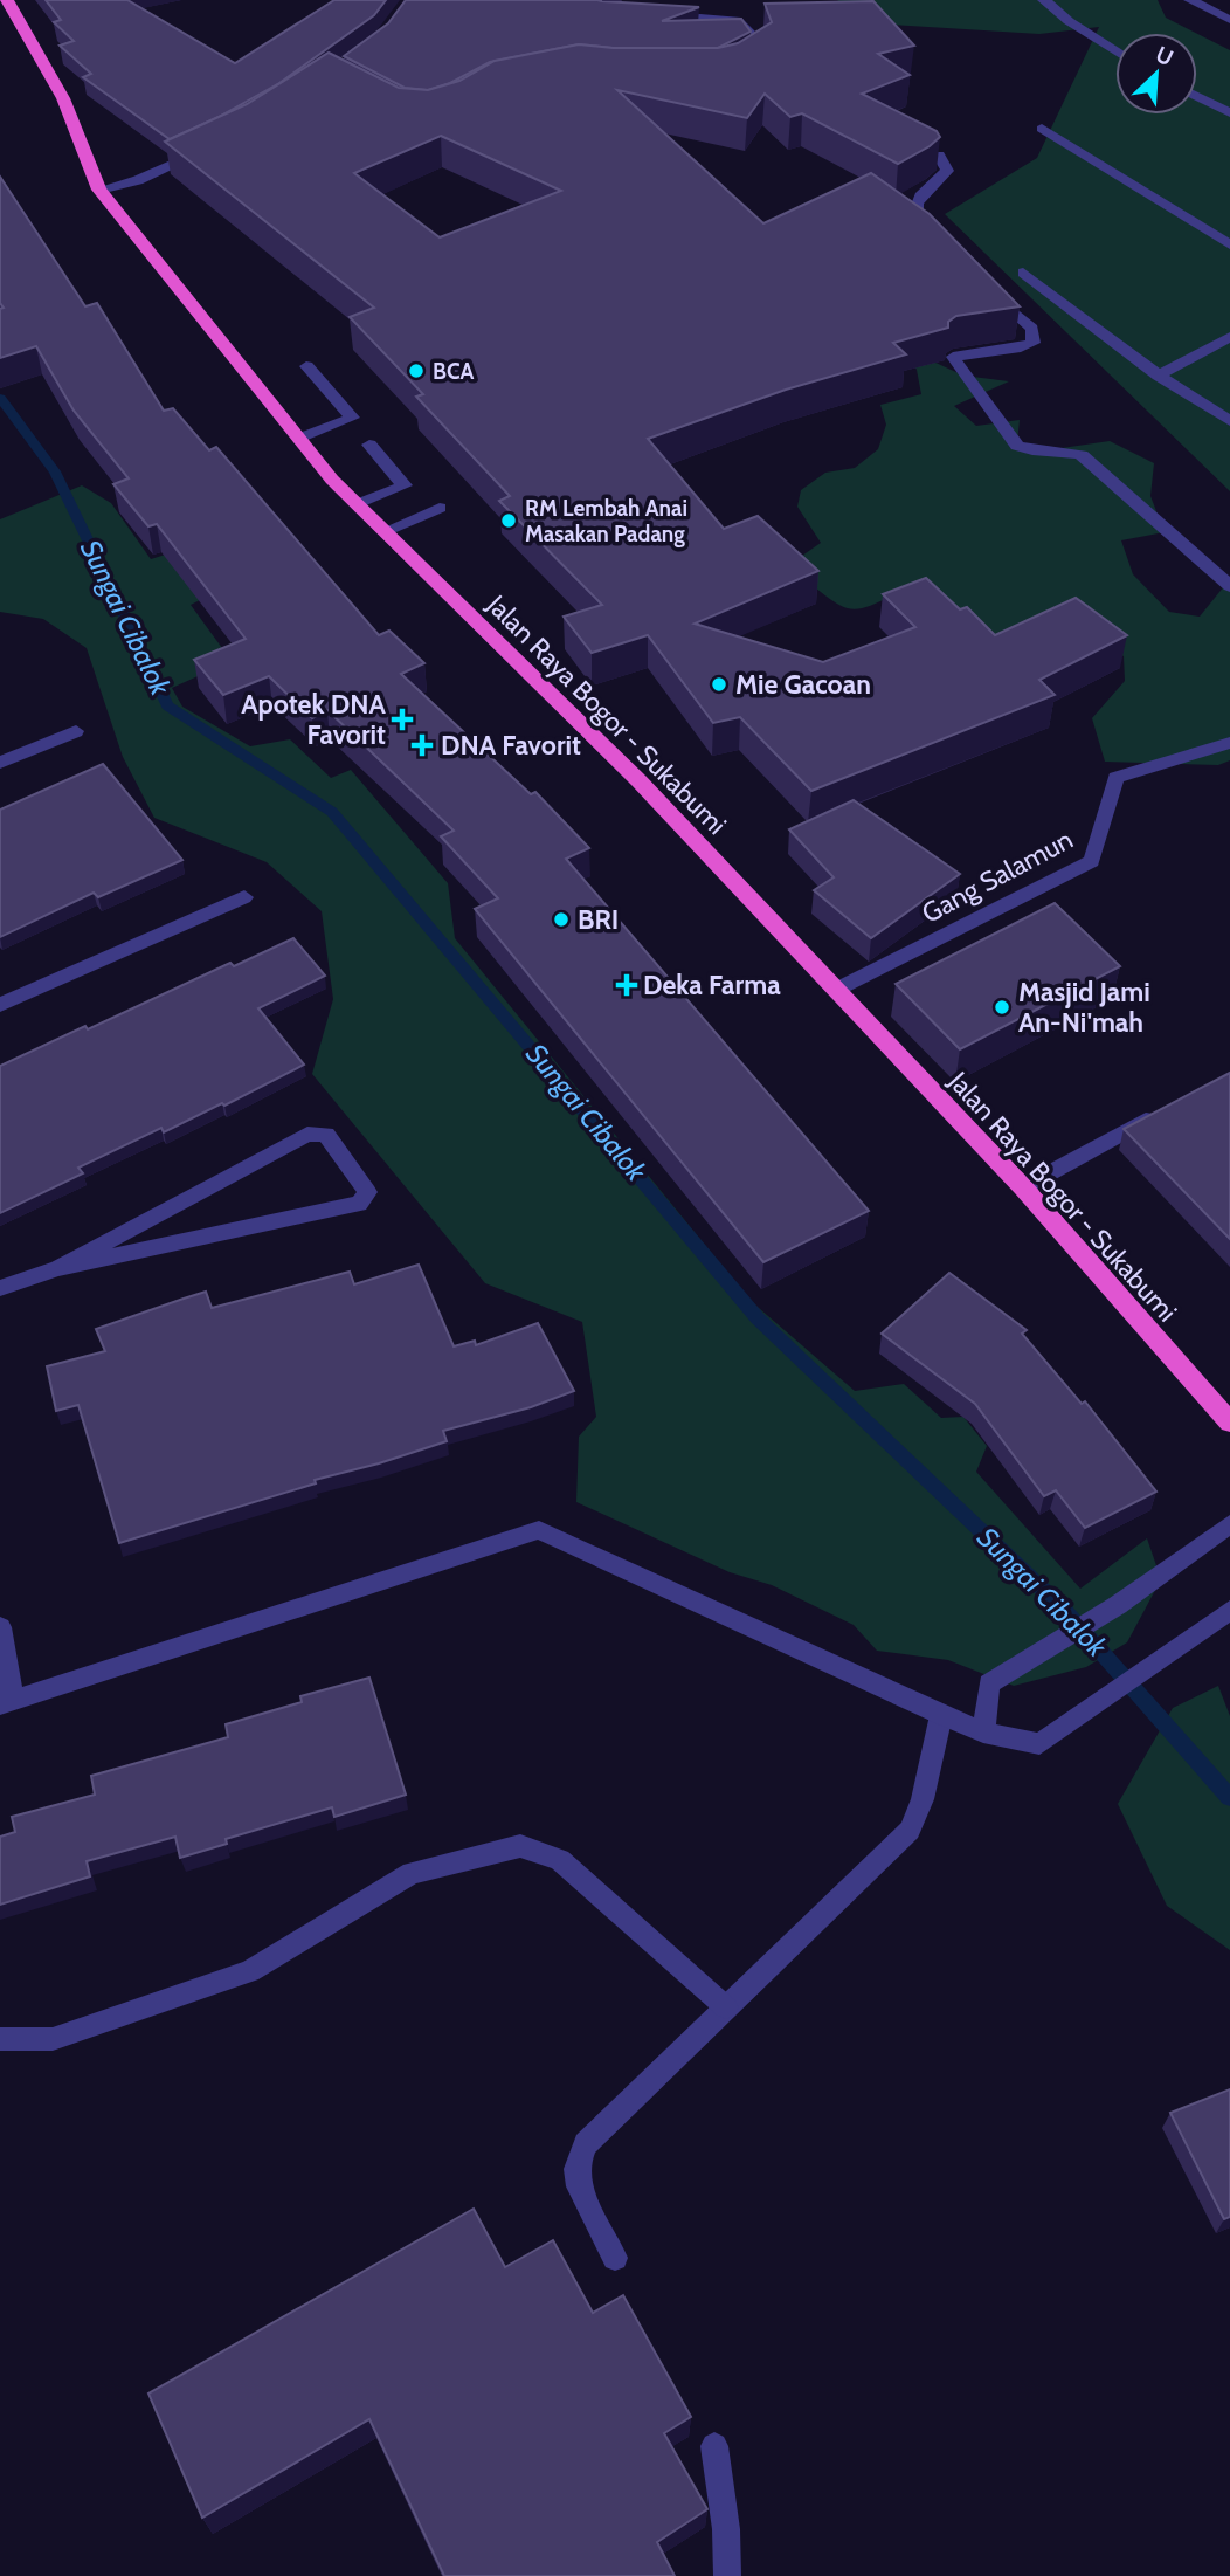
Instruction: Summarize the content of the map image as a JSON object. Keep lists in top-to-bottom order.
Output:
{
  "streets": {
    "highway": ["Jalan Raya Bogor - Sukabumi"],
    "street": ["Gang Salamun"]
  },
  "crossings": [
    ["Jalan Raya Bogor - Sukabumi", "Gang Salamun"]
  ],
  "water": ["Sungai Cibalok"],
  "places": {
    "other": [
      "BCA",
      "RM Lembah Anai Masakan Padang",
      "Mie Gacoan",
      "BRI",
      "Masjid Jami An-Ni'mah"
    ],
    "health": ["Apotek DNA Favorit", "DNA Favorit", "Deka Farma"]
  },
  "north": "top right"
}
